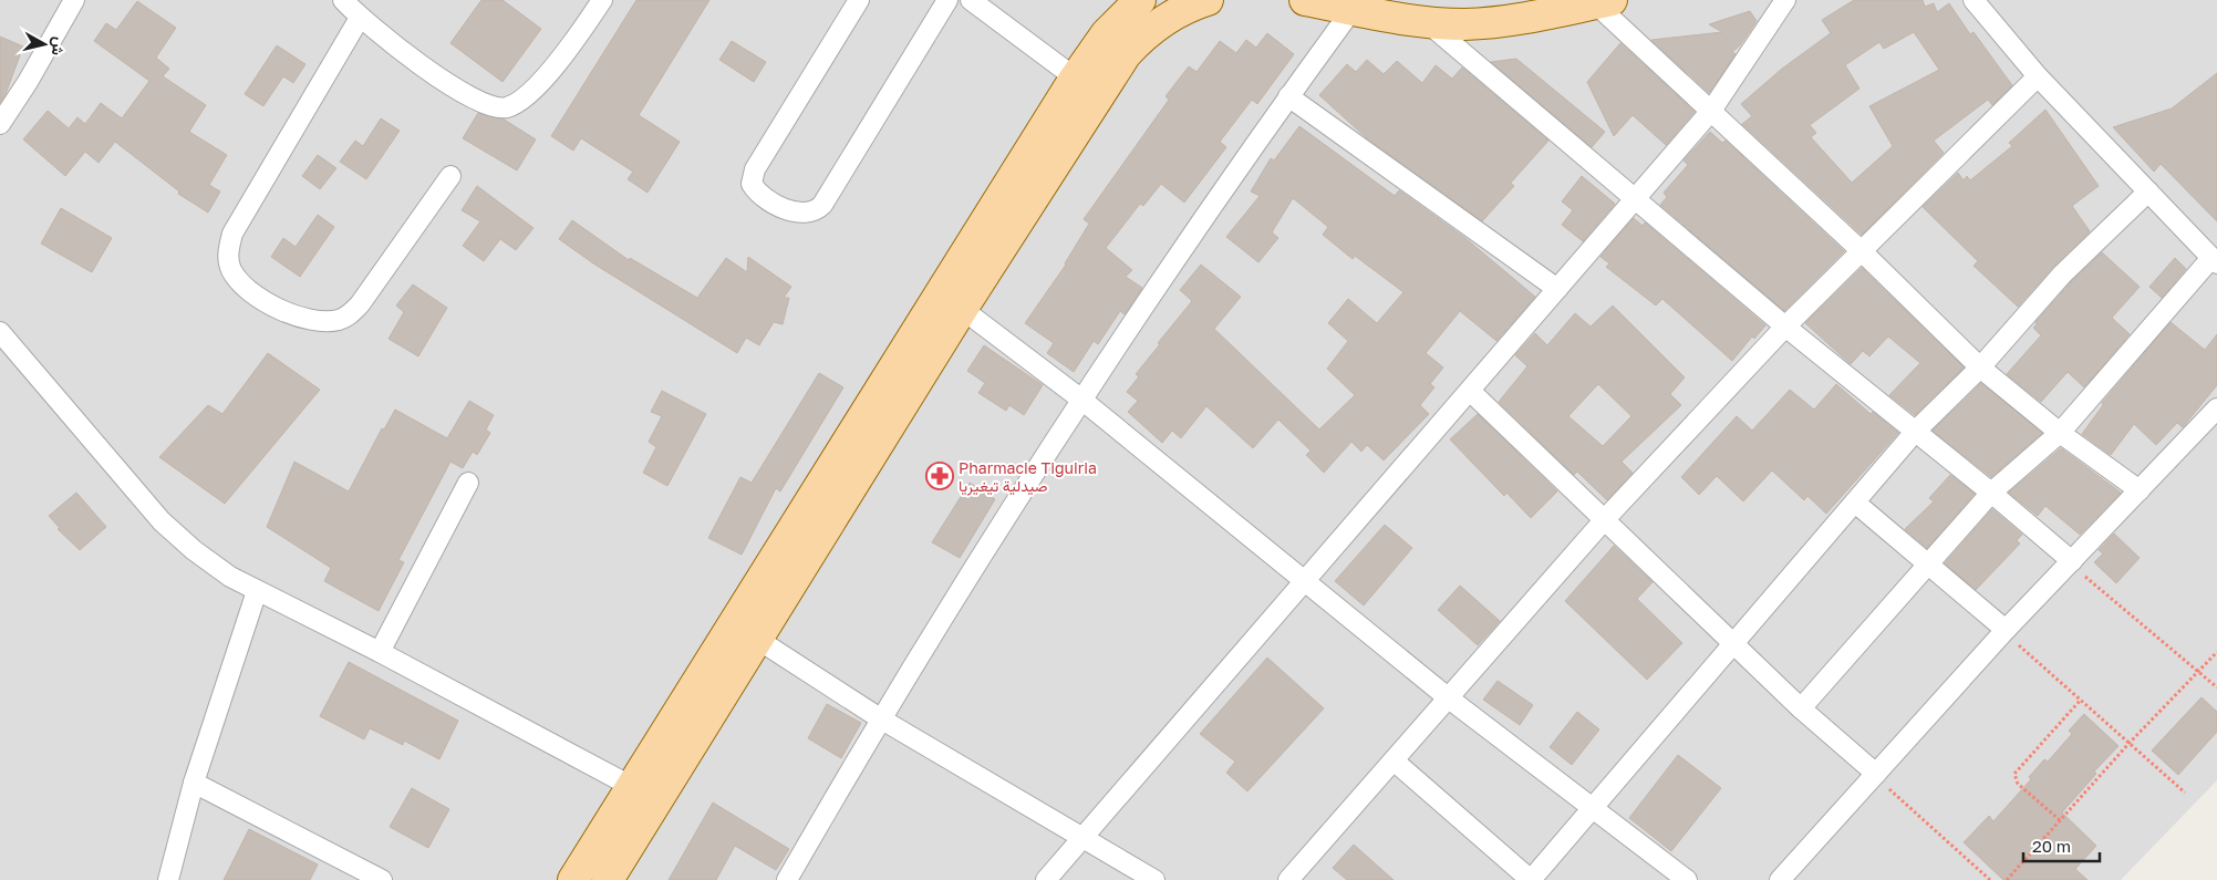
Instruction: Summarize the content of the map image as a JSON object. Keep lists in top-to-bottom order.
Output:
{
  "places": {
    "pharmacy": ["Pharmacie Tiguiria صيدلية تيغيريا"]
  },
  "scale_bar": "20 m",
  "north": "right"
}
